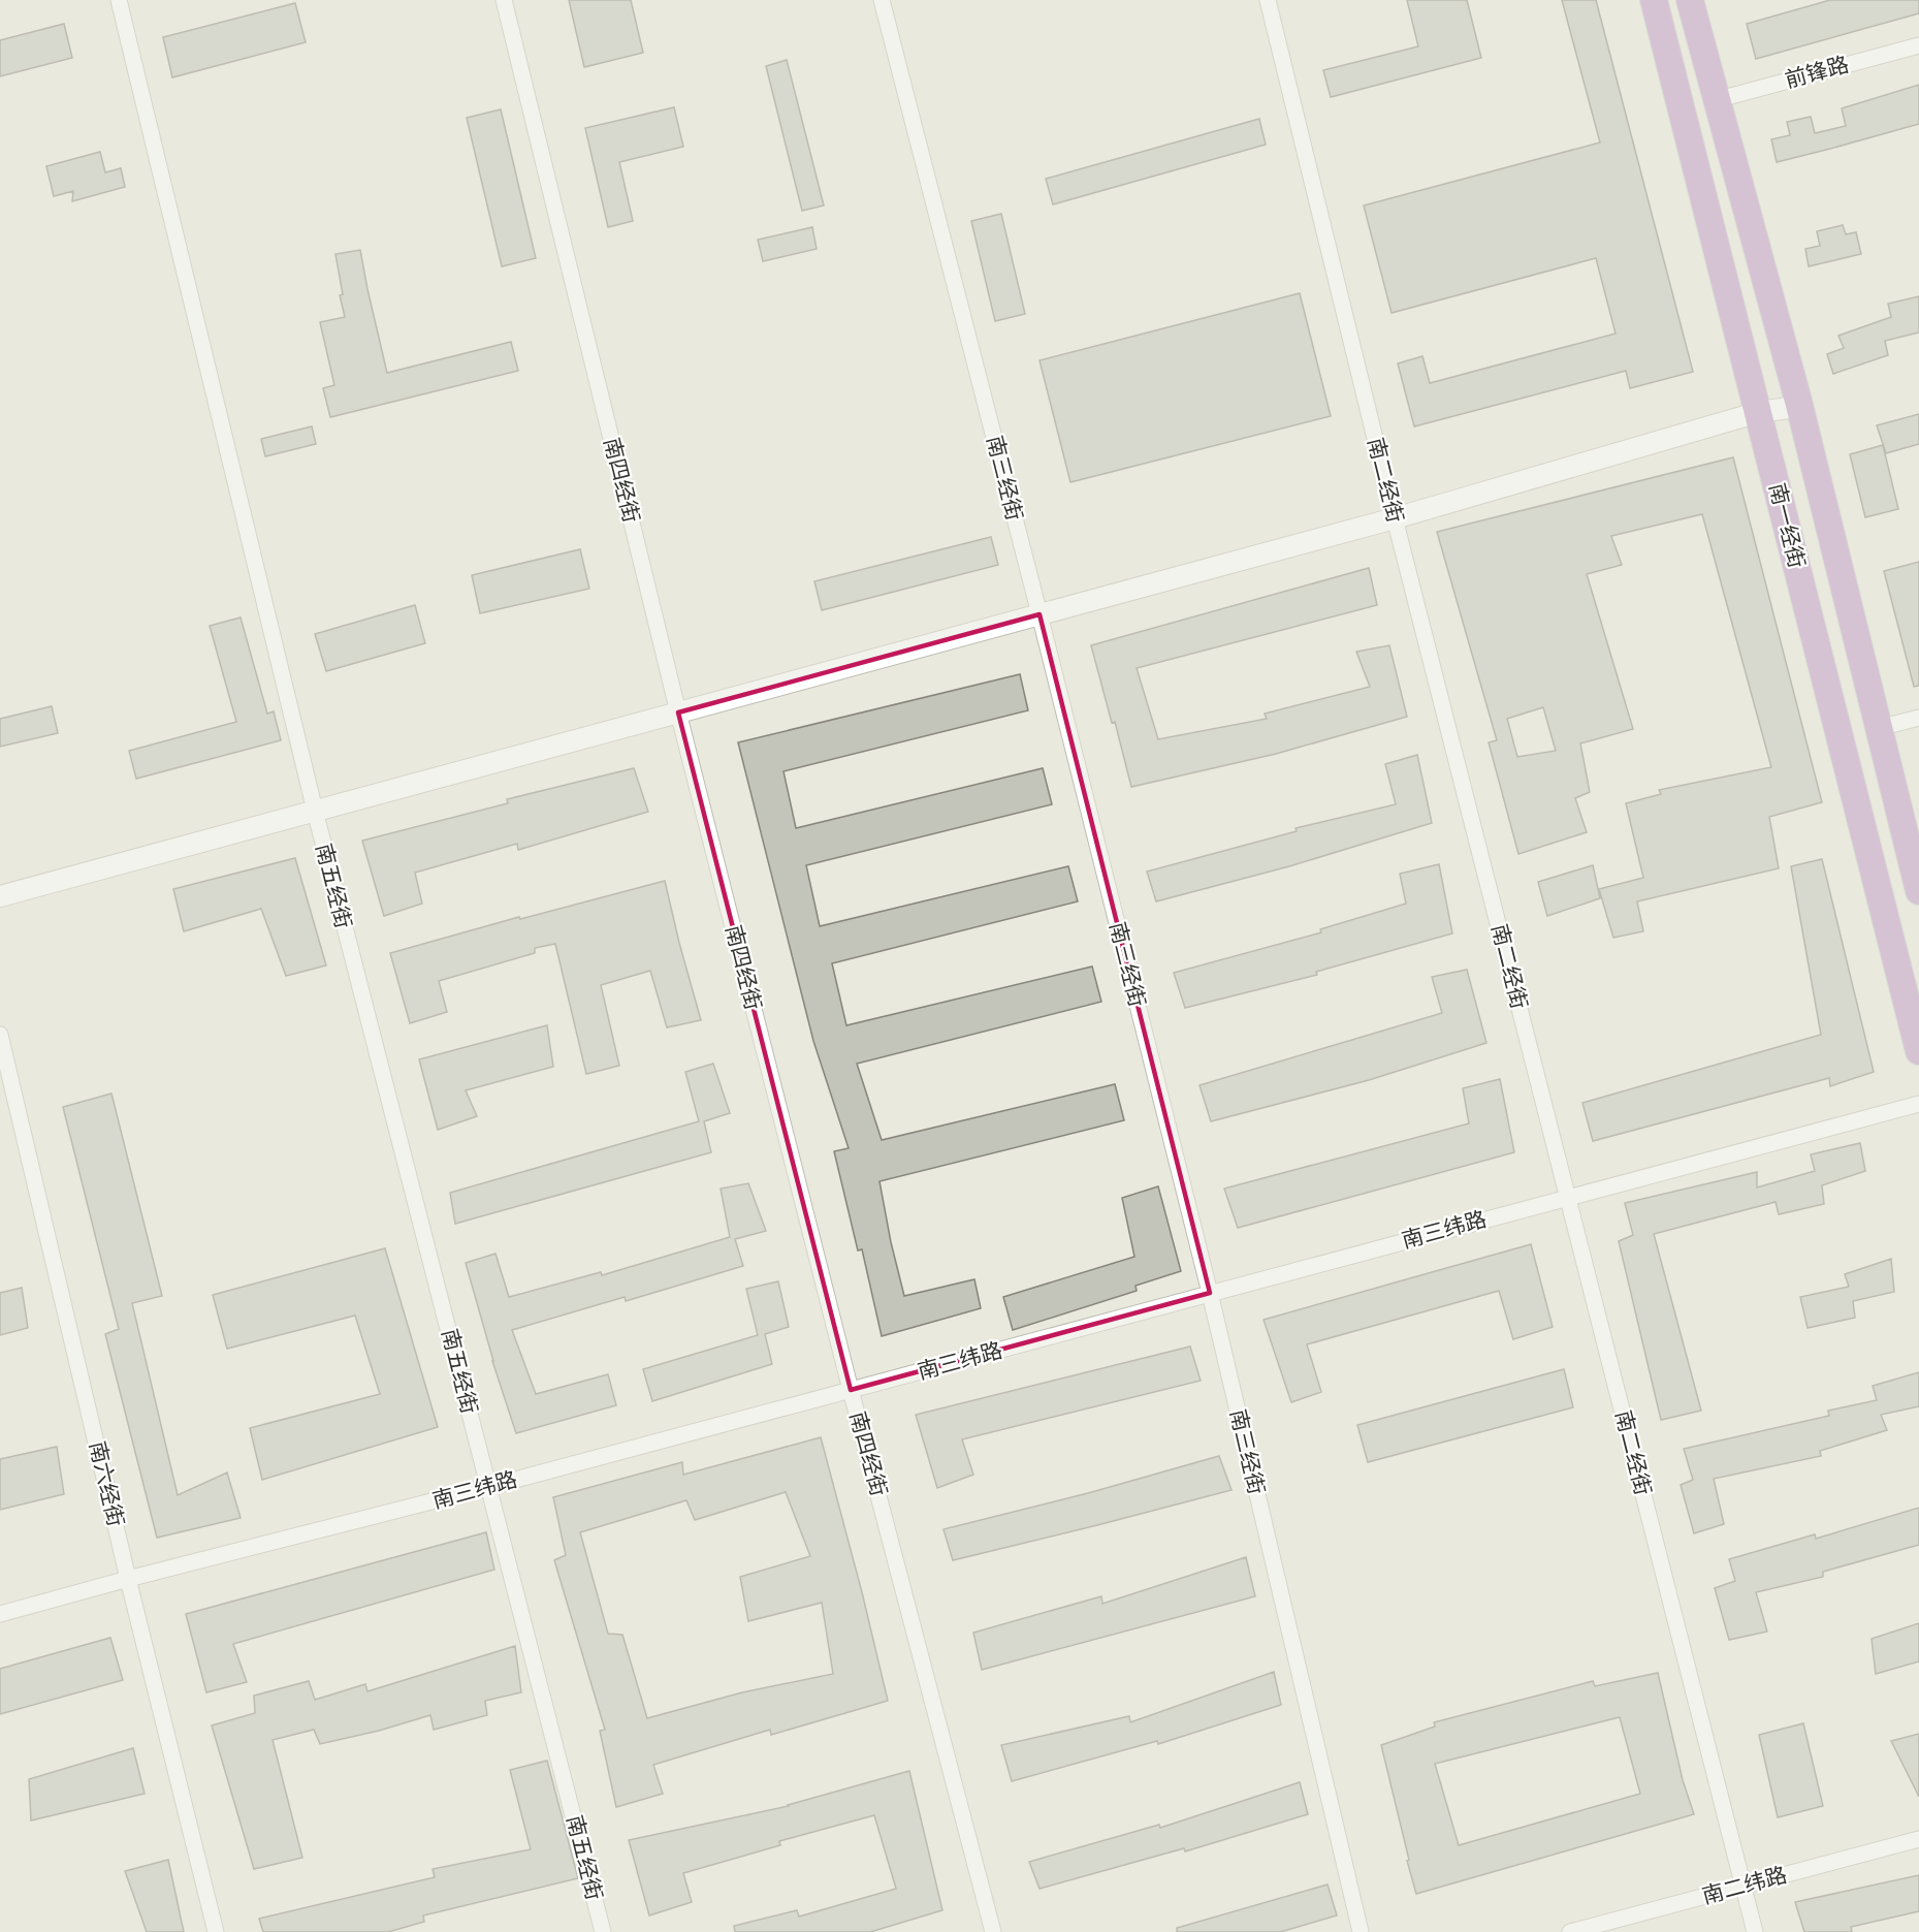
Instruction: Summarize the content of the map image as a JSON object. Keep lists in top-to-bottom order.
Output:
{
  "streets": {
    "highway": ["南一经街"],
    "street": [
      "前锋路",
      "南三经街",
      "南四经街",
      "南二经街",
      "南五经街",
      "南三纬路",
      "南六经街",
      "南二纬路"
    ]
  },
  "crossings": [
    ["前锋路", "南一经街"],
    ["南三经街", "南三纬路"],
    ["南四经街", "南三纬路"],
    ["南二经街", "南三纬路"],
    ["南二经街", "南二纬路"],
    ["南五经街", "南三纬路"],
    ["南三纬路", "南六经街"]
  ]
}
